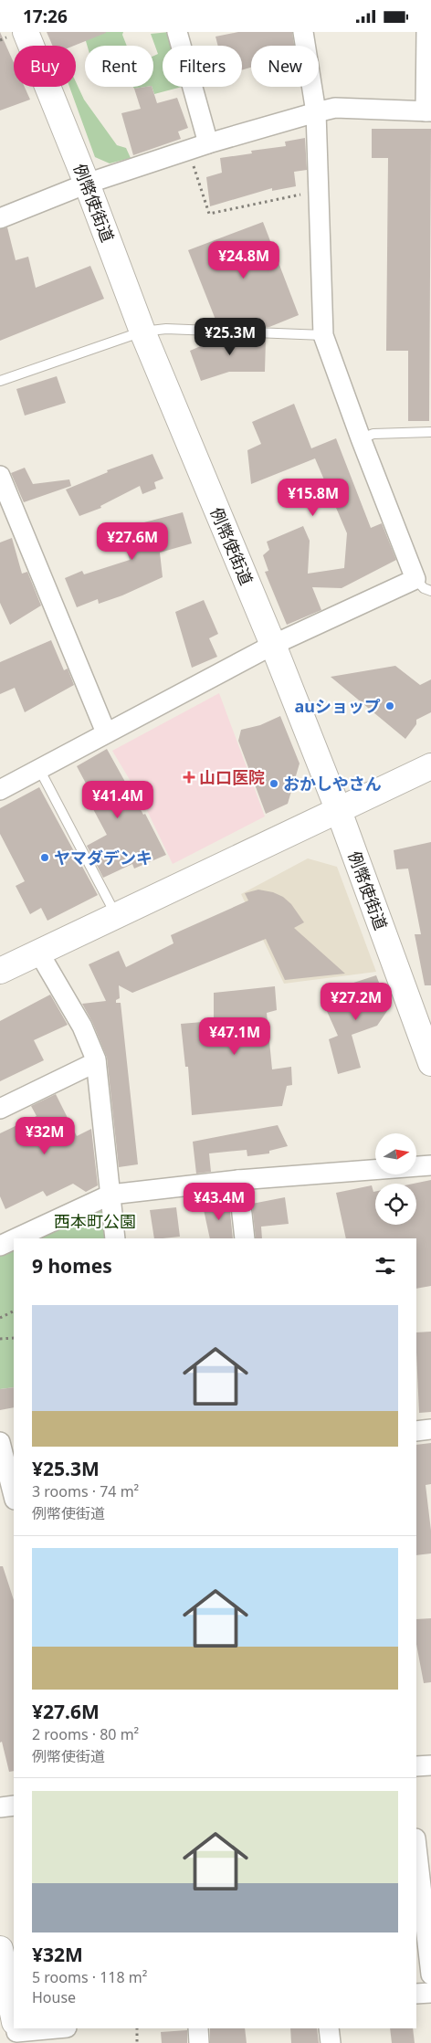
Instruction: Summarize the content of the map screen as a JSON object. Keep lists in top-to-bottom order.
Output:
{
  "streets": {
    "main road": ["例幣使街道"]
  },
  "parks": ["西本町公園"],
  "places": {
    "other": ["auショップ", "おかしやさん", "ヤマダデンキ"],
    "health": ["山口医院"]
  },
  "north": "right",
  "page": {
    "status": "17:26",
    "chip": [
      "Buy",
      "Rent",
      "Filters",
      "New"
    ],
    "price": [
      "¥24.8M",
      "¥25.3M",
      "¥15.8M",
      "¥27.6M",
      "¥41.4M",
      "¥27.2M",
      "¥47.1M",
      "¥32M",
      "¥43.4M"
    ],
    "heading": "9 homes",
    "list": [
      {
        "name": "¥25.3M",
        "note": "3 rooms · 74 m² · 例幣使街道"
      },
      {
        "name": "¥27.6M",
        "note": "2 rooms · 80 m² · 例幣使街道"
      },
      {
        "name": "¥32M",
        "note": "5 rooms · 118 m² · House"
      }
    ]
  }
}
